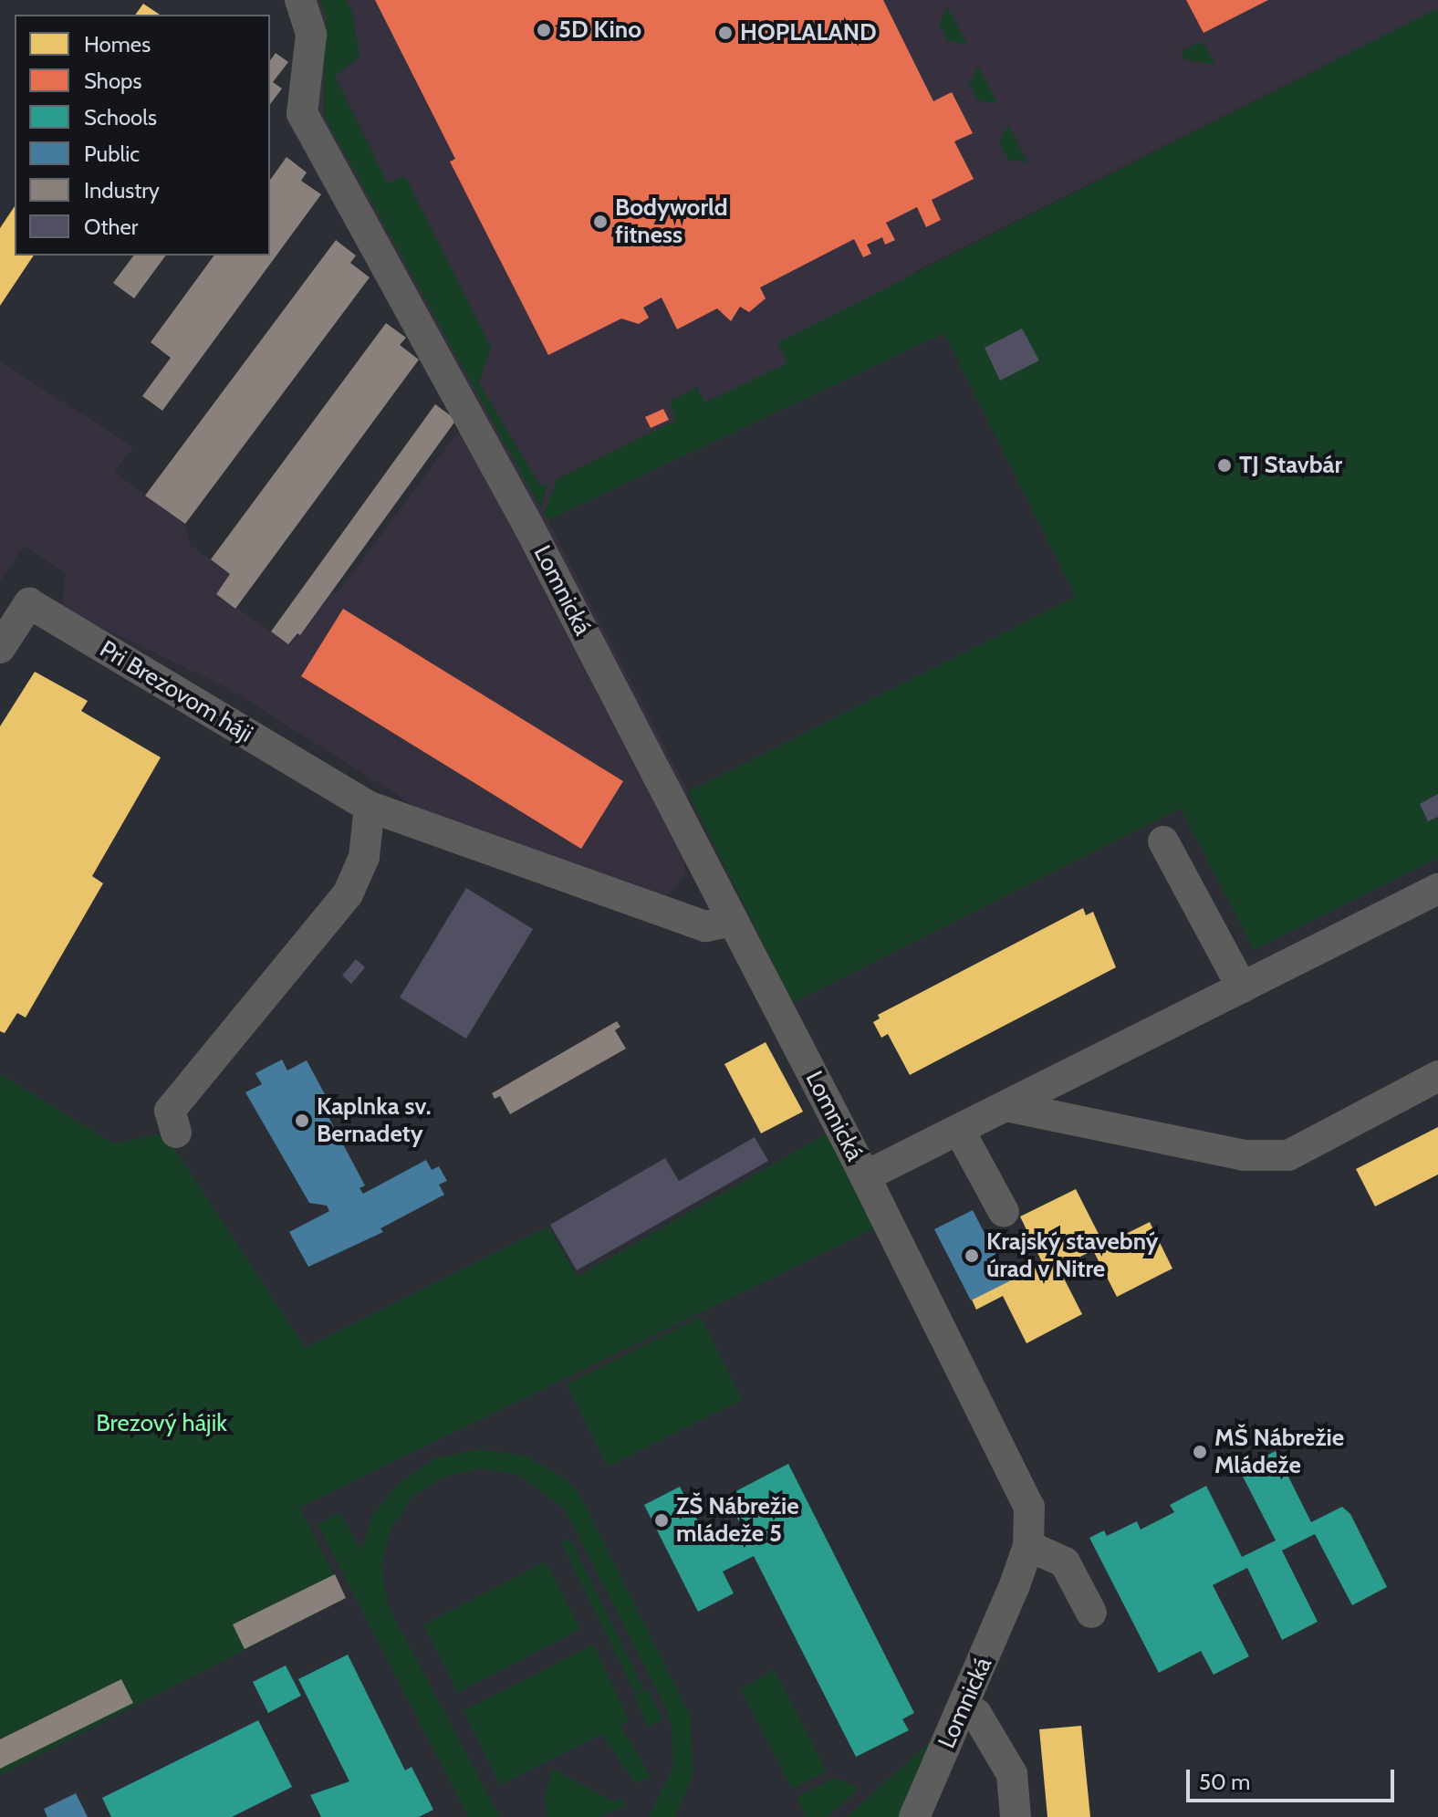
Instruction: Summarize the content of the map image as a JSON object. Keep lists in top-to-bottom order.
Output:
{
  "streets": {
    "street": ["Lomnická", "Pri Brezovom háji"]
  },
  "crossings": [
    ["Lomnická", "Pri Brezovom háji"]
  ],
  "parks": ["Brezový hájik"],
  "places": [
    "5D Kino",
    "HOPLALAND",
    "Bodyworld fitness",
    "TJ Stavbár",
    "Kaplnka sv. Bernadety",
    "Krajský stavebný úrad v Nitre",
    "MŠ Nábrežie Mládeže",
    "ZŠ Nábrežie mládeže 5"
  ],
  "legend": [
    "Homes",
    "Shops",
    "Schools",
    "Public",
    "Industry",
    "Other"
  ],
  "scale_bar": "50 m"
}
